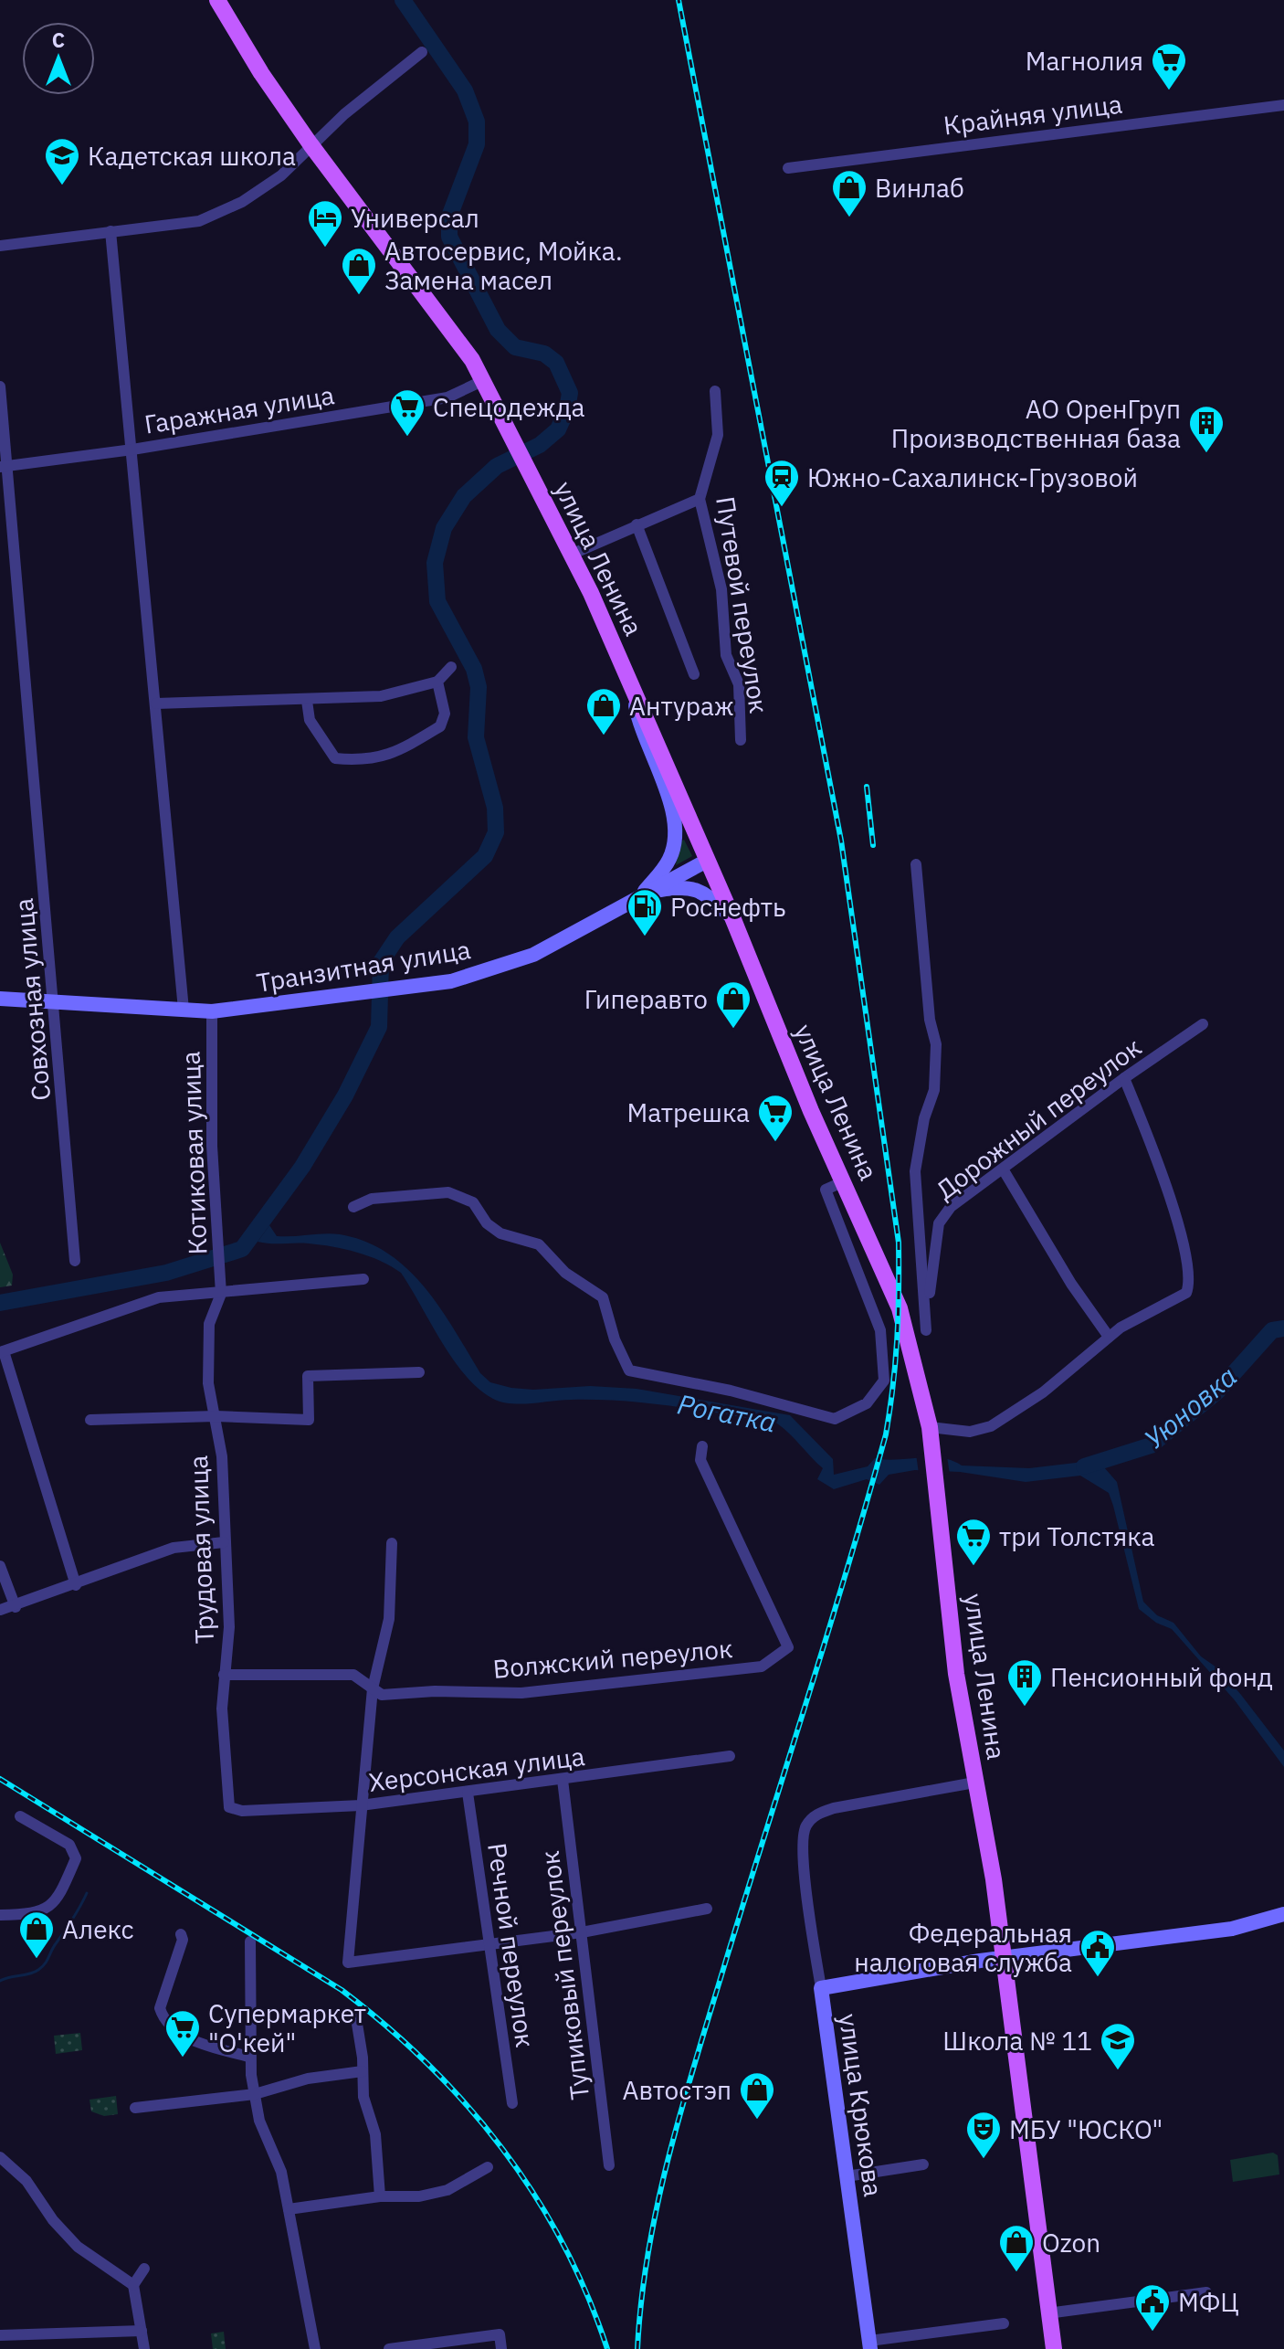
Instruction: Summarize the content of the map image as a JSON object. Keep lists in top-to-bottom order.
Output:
{
  "streets": {
    "main road": ["улица Ленина", "Транзитная улица", "улица Крюкова"],
    "street": [
      "Крайняя улица",
      "Гаражная улица",
      "Путевой переулок",
      "Совхозная улица",
      "Дорожный переулок",
      "Котиковая улица",
      "Трудовая улица",
      "Волжский переулок",
      "Херсонская улица",
      "Речной переулок",
      "Тупиковый переулок"
    ]
  },
  "crossings": [
    ["Гаражная улица", "улица Ленина"],
    ["Гаражная улица", "Совхозная улица"],
    ["улица Ленина", "Транзитная улица"],
    ["улица Ленина", "улица Крюкова"],
    ["Транзитная улица", "Совхозная улица"],
    ["Транзитная улица", "Котиковая улица"],
    ["Котиковая улица", "Трудовая улица"],
    ["Трудовая улица", "Волжский переулок"],
    ["Трудовая улица", "Херсонская улица"],
    ["Херсонская улица", "Речной переулок"],
    ["Херсонская улица", "Тупиковый переулок"]
  ],
  "water": ["Уюновка", "Рогатка"],
  "places": {
    "supermarket": [
      "Магнолия",
      "Спецодежда",
      "Матрешка",
      "три Толстяка",
      "Супермаркет \"О'кей\""
    ],
    "school or university": ["Кадетская школа", "Школа № 11"],
    "shop": [
      "Винлаб",
      "Автосервис, Мойка. Замена масел",
      "Антураж",
      "Гиперавто",
      "Алекс",
      "Автостэп",
      "Ozon"
    ],
    "hotel": ["Универсал"],
    "building": ["АО ОренГруп Производственная база", "Пенсионный фонд"],
    "station": ["Южно-Сахалинск-Грузовой"],
    "fuel station": ["Роснефть"],
    "public building": ["Федеральная налоговая служба", "МФЦ"],
    "theatre": ["МБУ \"ЮСКО\""]
  },
  "north": "top"
}
